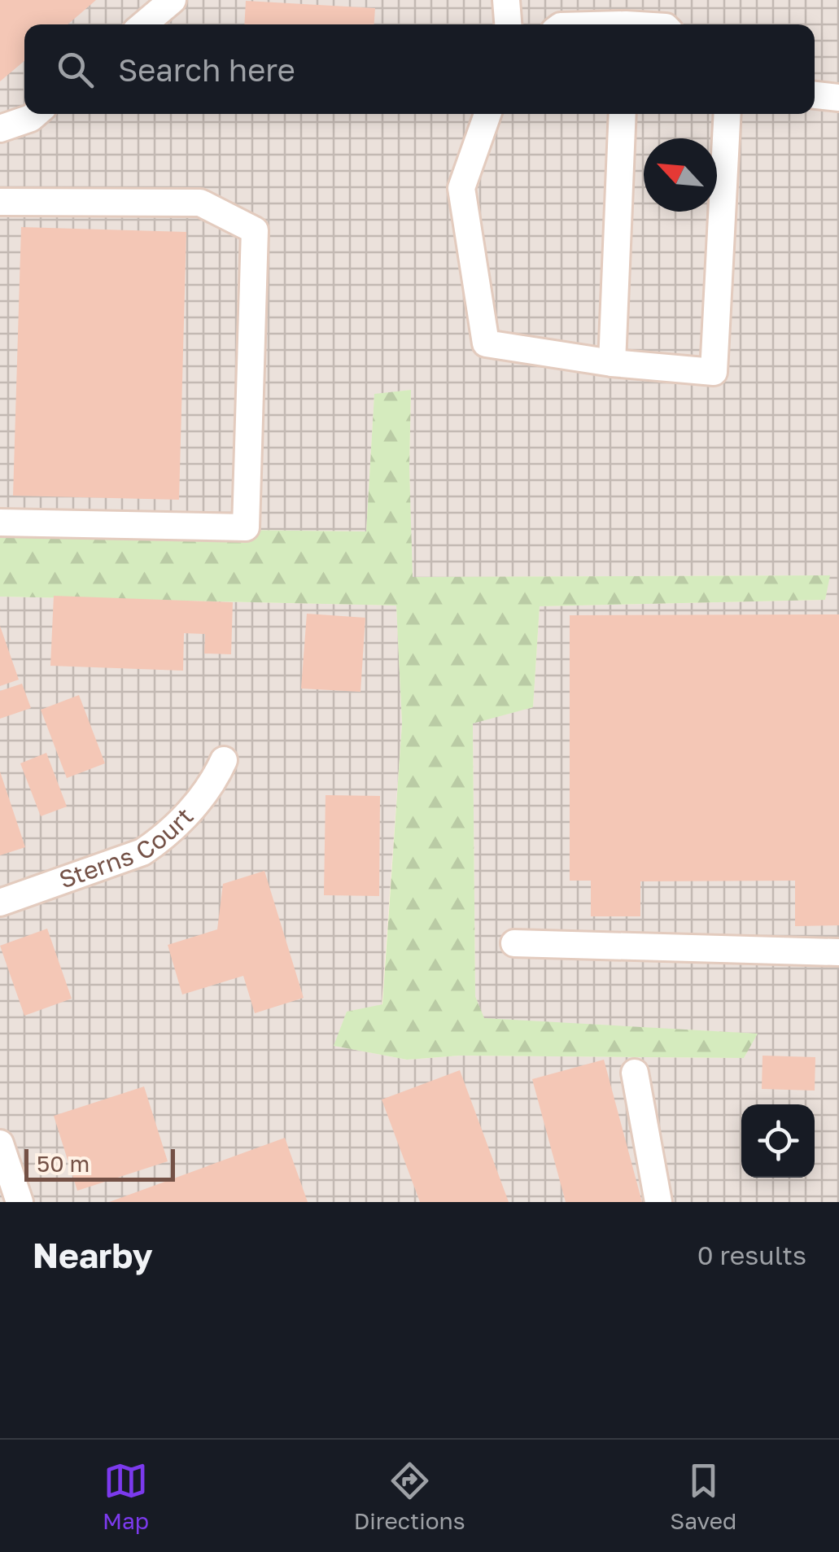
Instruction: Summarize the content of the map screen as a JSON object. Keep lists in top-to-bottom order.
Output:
{
  "streets": {
    "street": ["Sterns Court"]
  },
  "scale_bar": "50 m",
  "north": "top left",
  "page": {
    "search": "Search here",
    "scale": "50 m",
    "heading": ["Nearby", "0 results"],
    "nav": ["Map", "Directions", "Saved"]
  }
}
